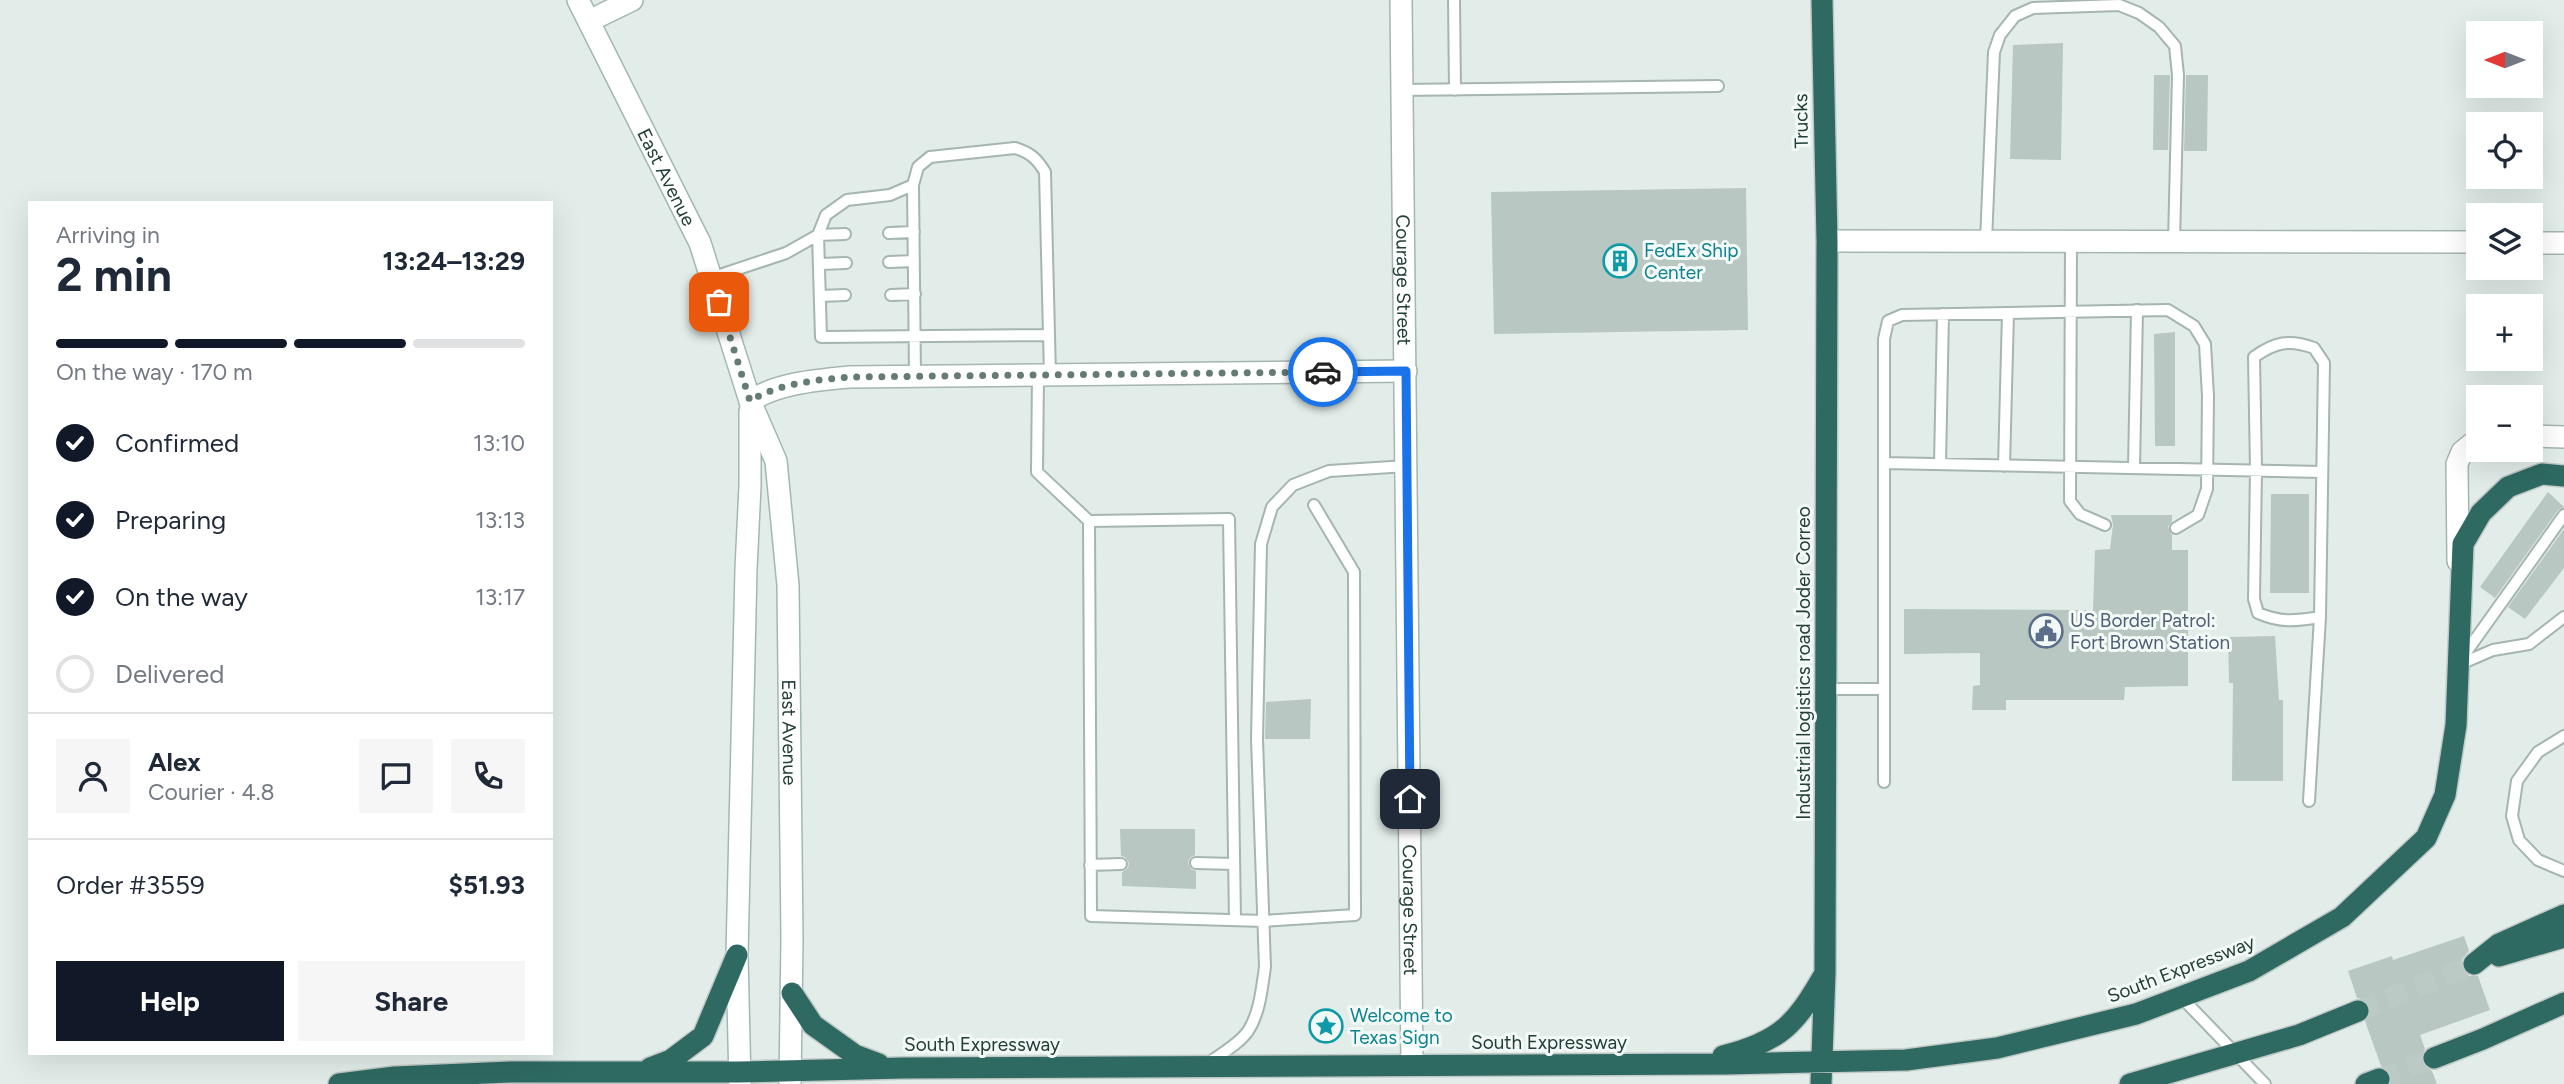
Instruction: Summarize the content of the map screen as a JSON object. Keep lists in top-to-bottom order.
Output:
{
  "streets": {
    "highway": ["Trucks", "Industrial logistics road Joder Correo", "South Expressway"],
    "street": ["East Avenue", "Courage Street"]
  },
  "crossings": [
    ["Trucks", "Industrial logistics road Joder Correo"],
    ["East Avenue", "South Expressway"],
    ["Courage Street", "South Expressway"],
    ["Industrial logistics road Joder Correo", "South Expressway"]
  ],
  "places": {
    "building": ["FedEx Ship Center"],
    "public building": ["US Border Patrol: Fort Brown Station"],
    "place": ["Welcome to Texas Sign"]
  },
  "north": "left",
  "page": {
    "map_buttons": ["+", "−"],
    "heading": ["2 min", "Arriving in", "13:24–13:29"],
    "panel": [
      "Alex",
      "Courier · 4.8",
      "Order #3559",
      "$51.93"
    ],
    "bar": "On the way · 170 m",
    "list": [
      ["Confirmed", "13:10"],
      ["Preparing", "13:13"],
      ["On the way", "13:17"],
      "Delivered"
    ],
    "buttons": ["Help", "Share"]
  }
}
